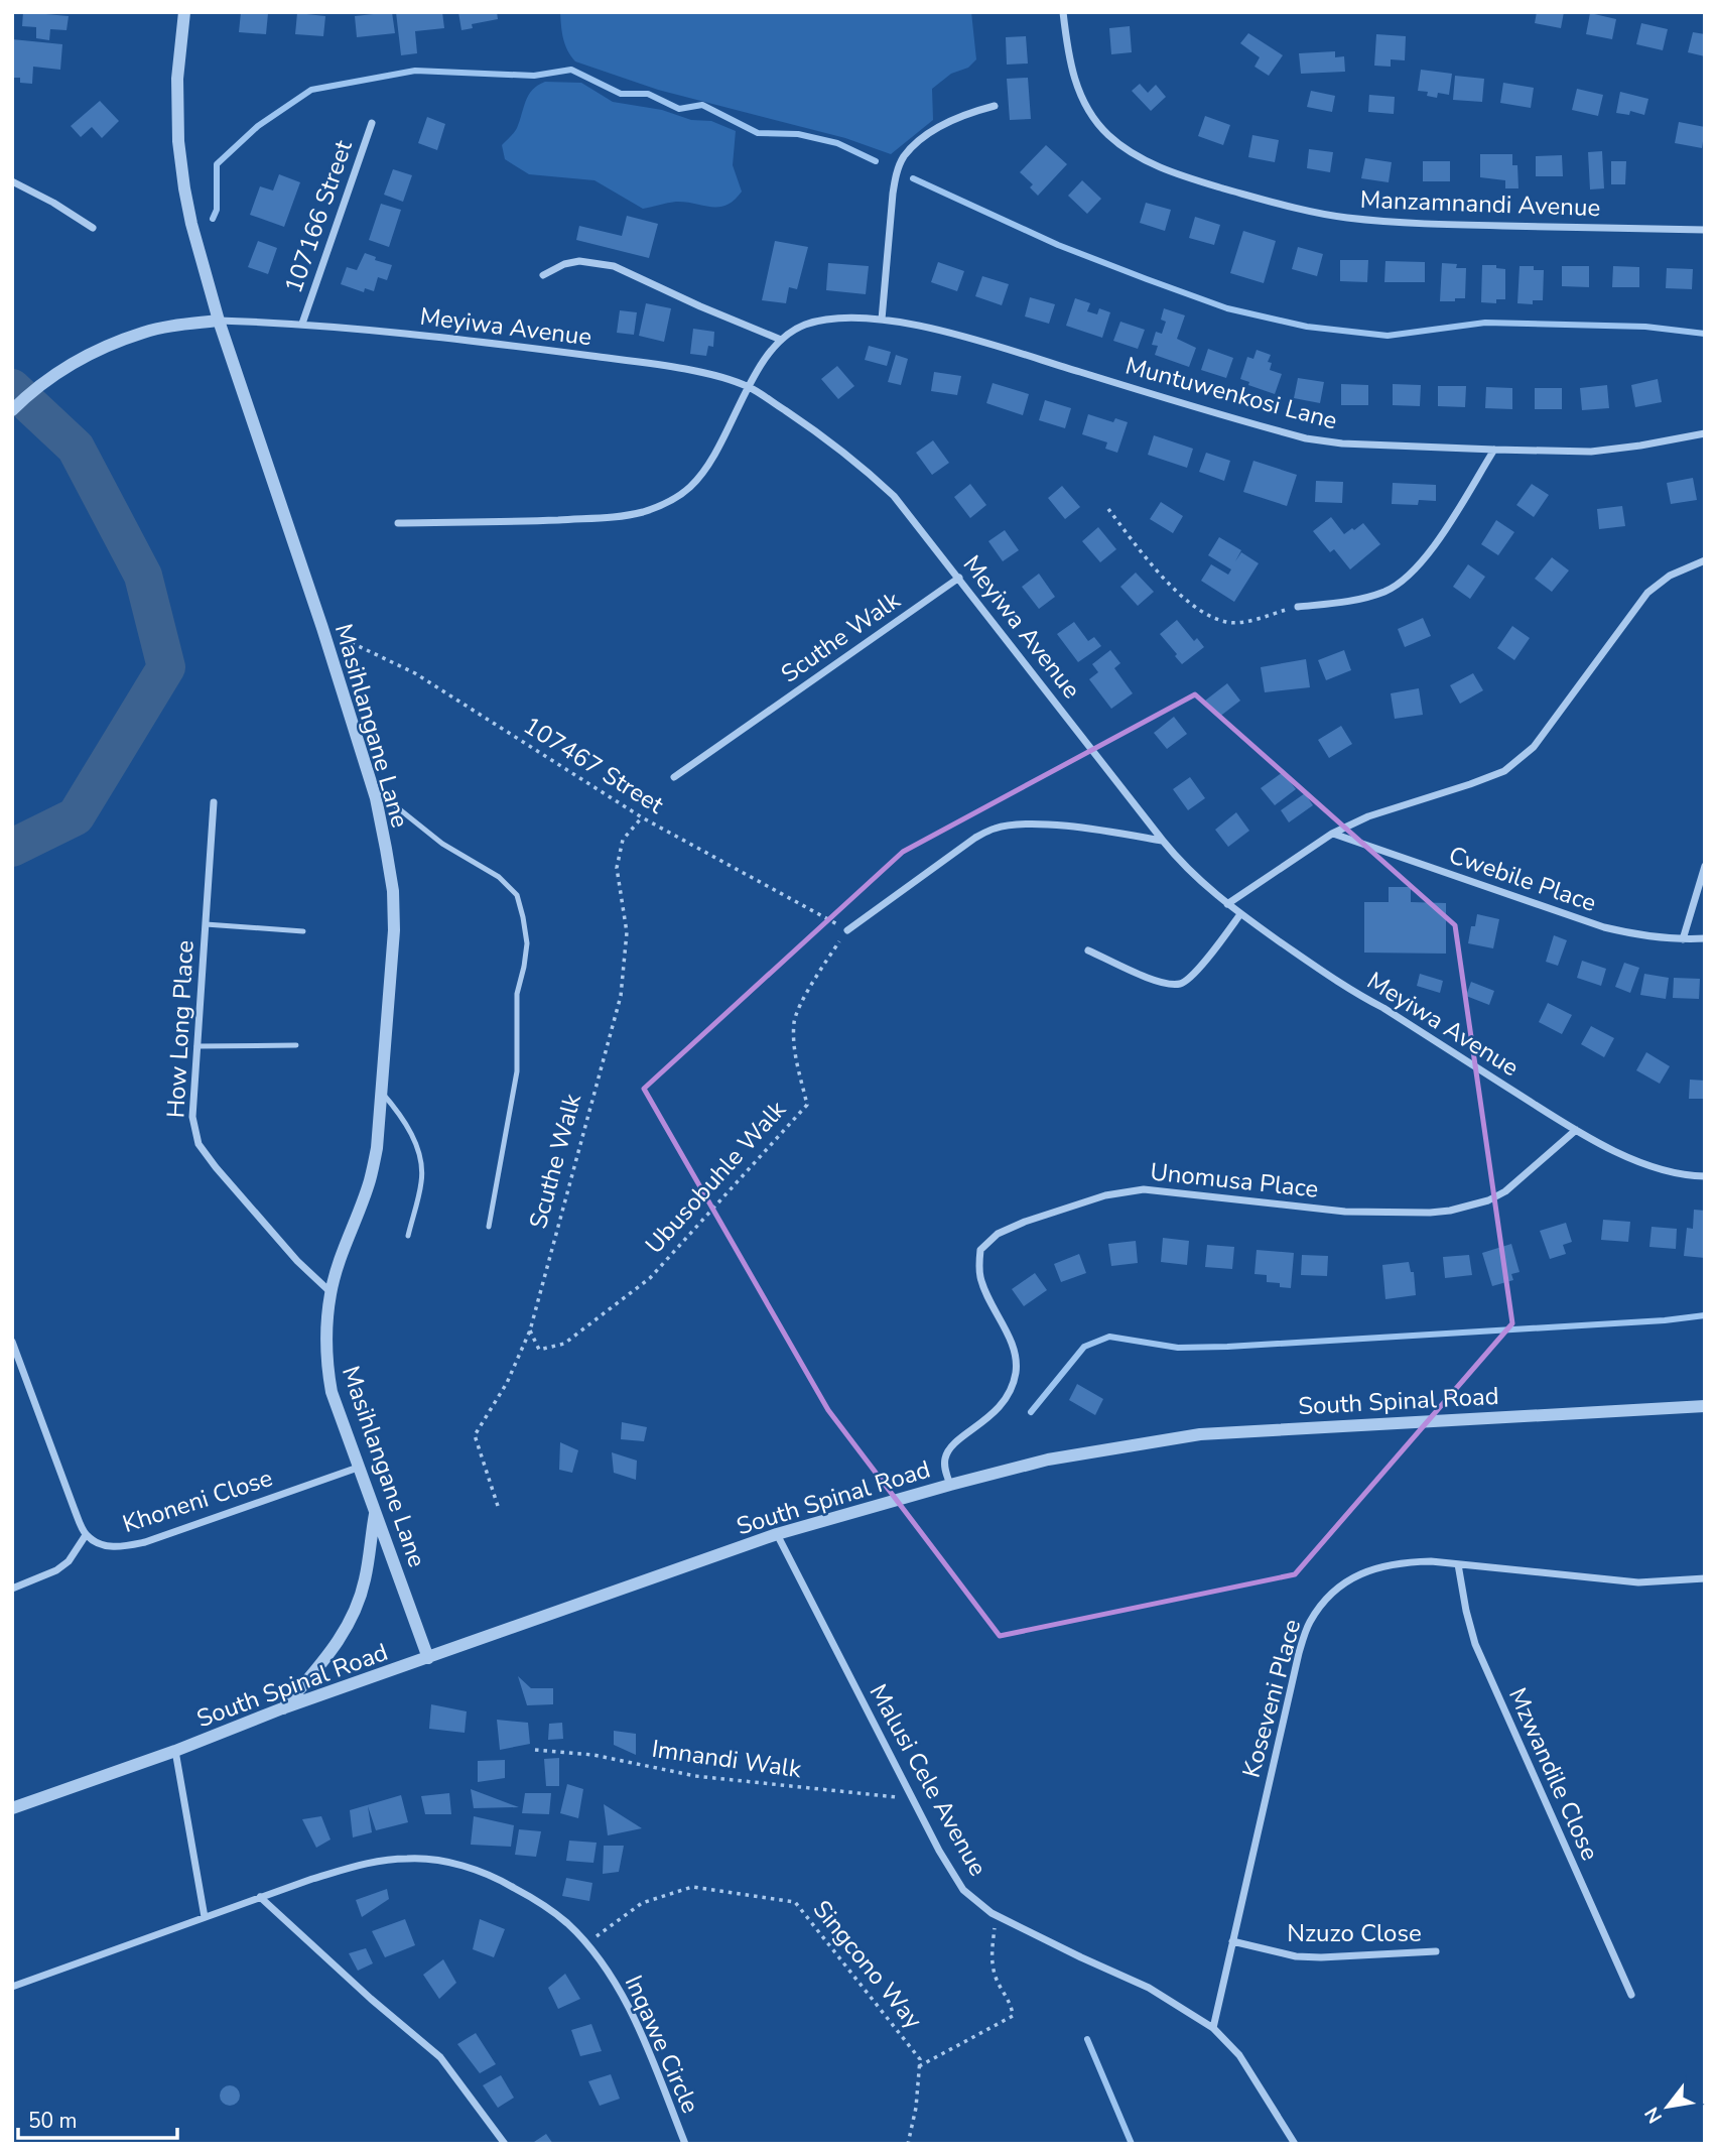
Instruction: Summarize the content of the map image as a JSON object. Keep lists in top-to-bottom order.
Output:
{
  "streets": {
    "street": [
      "Manzamnandi Avenue",
      "107166 Street",
      "Meyiwa Avenue",
      "Muntuwenkosi Lane",
      "Scuthe Walk",
      "Masihlangane Lane",
      "Cwebile Place",
      "How Long Place",
      "Unomusa Place",
      "South Spinal Road",
      "Khoneni Close",
      "Koseveni Place",
      "Mzwandile Close",
      "Malusi Cele Avenue",
      "Nzuzo Close",
      "Inqawe Circle"
    ],
    "path": [
      "107467 Street",
      "Ubusobuhle Walk",
      "Imnandi Walk",
      "Singcono Way"
    ]
  },
  "crossings": [
    ["107166 Street", "Meyiwa Avenue"],
    ["Meyiwa Avenue", "Muntuwenkosi Lane"],
    ["Meyiwa Avenue", "Scuthe Walk"],
    ["Meyiwa Avenue", "Masihlangane Lane"],
    ["Meyiwa Avenue", "Unomusa Place"],
    ["Scuthe Walk", "107467 Street"],
    ["Scuthe Walk", "Ubusobuhle Walk"],
    ["Masihlangane Lane", "107467 Street"],
    ["Masihlangane Lane", "How Long Place"],
    ["Masihlangane Lane", "South Spinal Road"],
    ["Masihlangane Lane", "Khoneni Close"],
    ["107467 Street", "Ubusobuhle Walk"],
    ["Unomusa Place", "South Spinal Road"],
    ["South Spinal Road", "Malusi Cele Avenue"],
    ["Koseveni Place", "Mzwandile Close"],
    ["Koseveni Place", "Malusi Cele Avenue"],
    ["Koseveni Place", "Nzuzo Close"],
    ["Imnandi Walk", "Malusi Cele Avenue"],
    ["Singcono Way", "Inqawe Circle"]
  ],
  "scale_bar": "50 m",
  "north": "bottom left"
}
